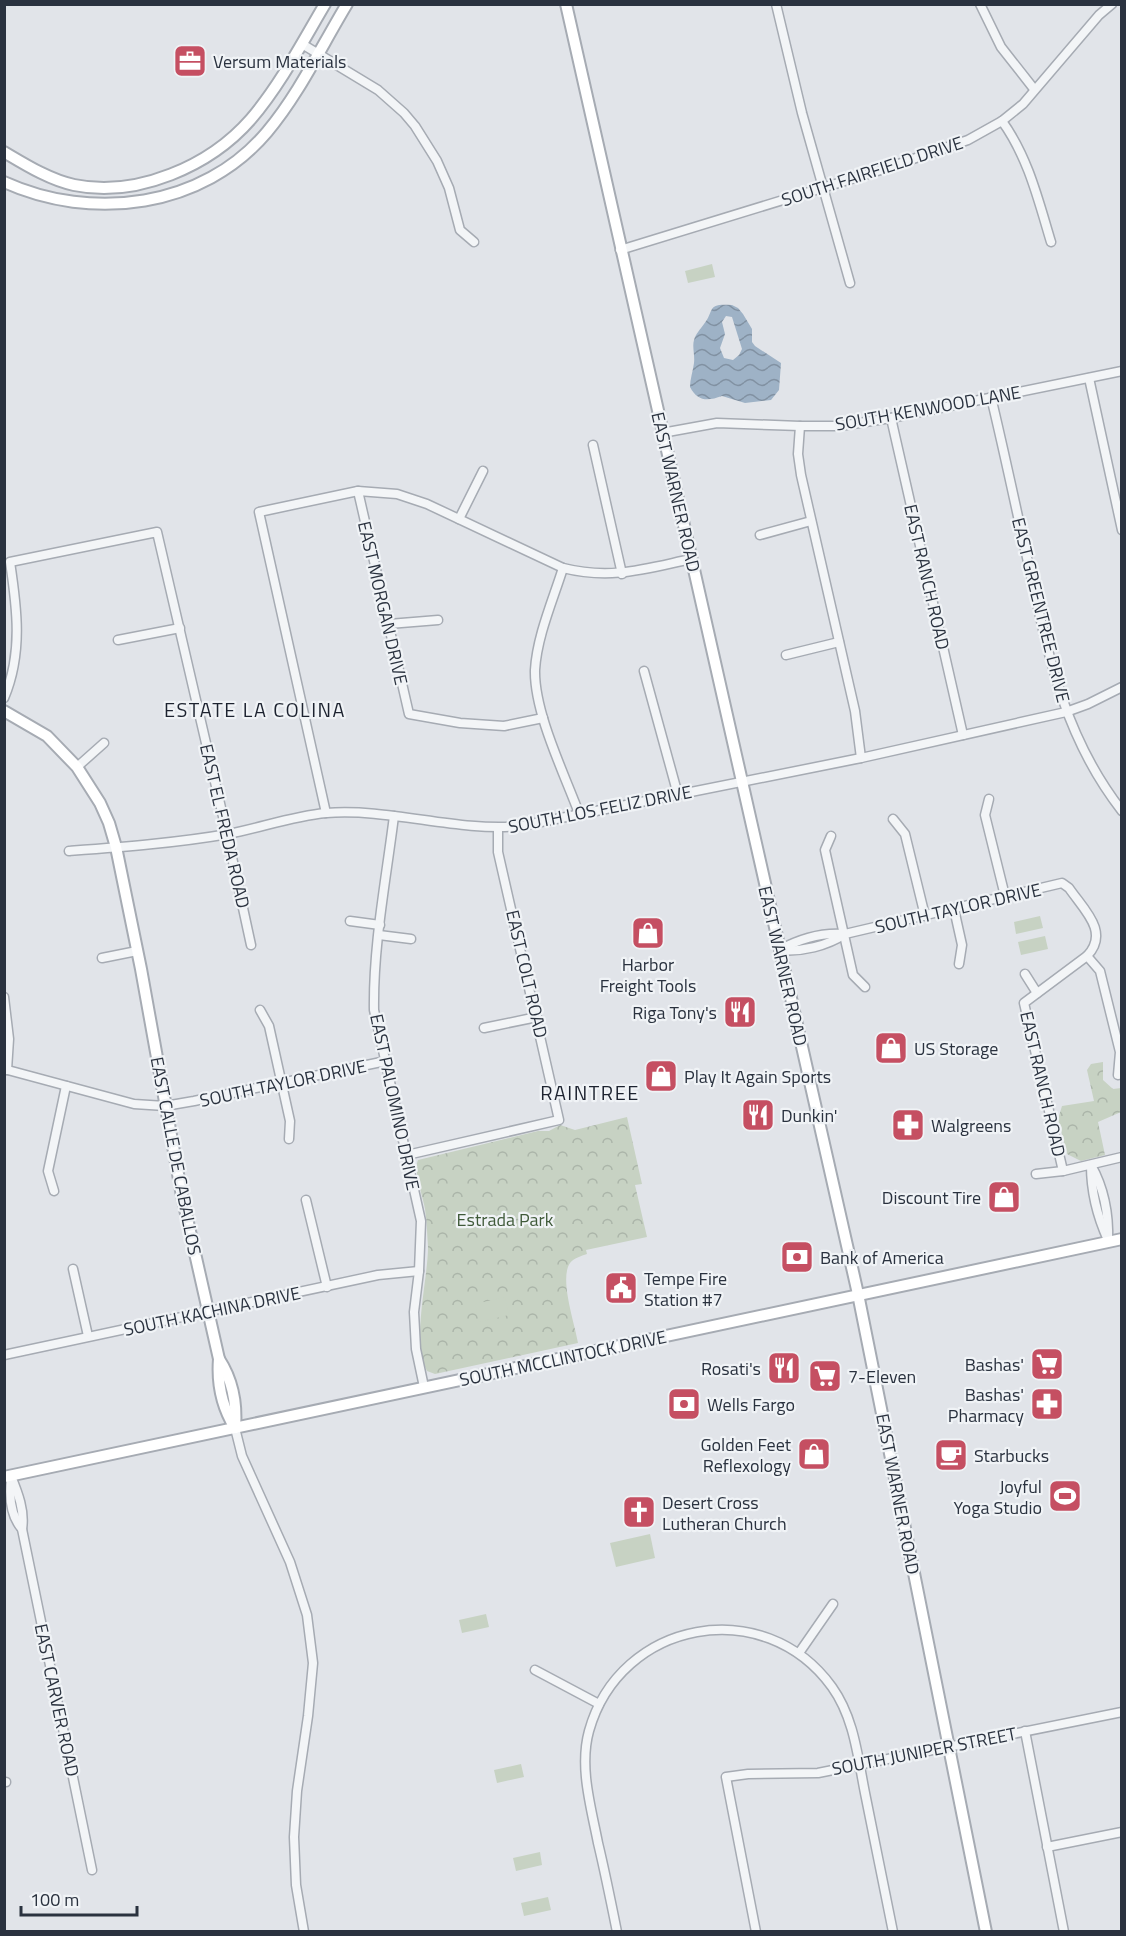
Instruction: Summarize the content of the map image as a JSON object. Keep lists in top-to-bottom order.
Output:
{
  "streets": {
    "main road": ["EAST WARNER ROAD", "EAST CALLE DE CABALLOS", "SOUTH MCCLINTOCK DRIVE"],
    "street": [
      "SOUTH FAIRFIELD DRIVE",
      "SOUTH KENWOOD LANE",
      "EAST RANCH ROAD",
      "EAST MORGAN DRIVE",
      "EAST GREENTREE DRIVE",
      "SOUTH LOS FELIZ DRIVE",
      "EAST EL FREDA ROAD",
      "SOUTH TAYLOR DRIVE",
      "EAST COLT ROAD",
      "EAST PALOMINO DRIVE",
      "SOUTH KACHINA DRIVE",
      "EAST CARVER ROAD",
      "SOUTH JUNIPER STREET"
    ]
  },
  "crossings": [
    ["SOUTH FAIRFIELD DRIVE", "EAST WARNER ROAD"],
    ["SOUTH KENWOOD LANE", "EAST WARNER ROAD"],
    ["SOUTH KENWOOD LANE", "EAST RANCH ROAD"],
    ["SOUTH KENWOOD LANE", "EAST GREENTREE DRIVE"],
    ["EAST WARNER ROAD", "SOUTH LOS FELIZ DRIVE"],
    ["EAST WARNER ROAD", "SOUTH TAYLOR DRIVE"],
    ["EAST WARNER ROAD", "SOUTH MCCLINTOCK DRIVE"],
    ["EAST WARNER ROAD", "SOUTH JUNIPER STREET"],
    ["EAST RANCH ROAD", "SOUTH LOS FELIZ DRIVE"],
    ["EAST RANCH ROAD", "SOUTH TAYLOR DRIVE"],
    ["EAST RANCH ROAD", "SOUTH MCCLINTOCK DRIVE"],
    ["EAST GREENTREE DRIVE", "SOUTH LOS FELIZ DRIVE"],
    ["SOUTH LOS FELIZ DRIVE", "EAST EL FREDA ROAD"],
    ["SOUTH LOS FELIZ DRIVE", "EAST COLT ROAD"],
    ["SOUTH LOS FELIZ DRIVE", "EAST PALOMINO DRIVE"],
    ["SOUTH LOS FELIZ DRIVE", "EAST CALLE DE CABALLOS"],
    ["SOUTH TAYLOR DRIVE", "EAST PALOMINO DRIVE"],
    ["SOUTH TAYLOR DRIVE", "EAST CALLE DE CABALLOS"],
    ["EAST COLT ROAD", "EAST PALOMINO DRIVE"],
    ["EAST PALOMINO DRIVE", "SOUTH KACHINA DRIVE"],
    ["EAST PALOMINO DRIVE", "SOUTH MCCLINTOCK DRIVE"],
    ["EAST CALLE DE CABALLOS", "SOUTH KACHINA DRIVE"],
    ["EAST CALLE DE CABALLOS", "SOUTH MCCLINTOCK DRIVE"],
    ["SOUTH MCCLINTOCK DRIVE", "EAST CARVER ROAD"]
  ],
  "districts": ["ESTATE LA COLINA", "RAINTREE"],
  "parks": ["Estrada Park"],
  "places": {
    "office": ["Versum Materials"],
    "shop": [
      "Harbor Freight Tools",
      "US Storage",
      "Play It Again Sports",
      "Discount Tire",
      "Golden Feet Reflexology"
    ],
    "restaurant": ["Riga Tony's", "Dunkin'", "Rosati's"],
    "pharmacy": ["Walgreens", "Bashas' Pharmacy"],
    "bank": ["Bank of America", "Wells Fargo"],
    "public building": ["Tempe Fire Station #7"],
    "supermarket": ["Bashas'", "7-Eleven"],
    "cafe": ["Starbucks"],
    "sports": ["Joyful Yoga Studio"],
    "church": ["Desert Cross Lutheran Church"]
  },
  "scale_bar": "100 m"
}
